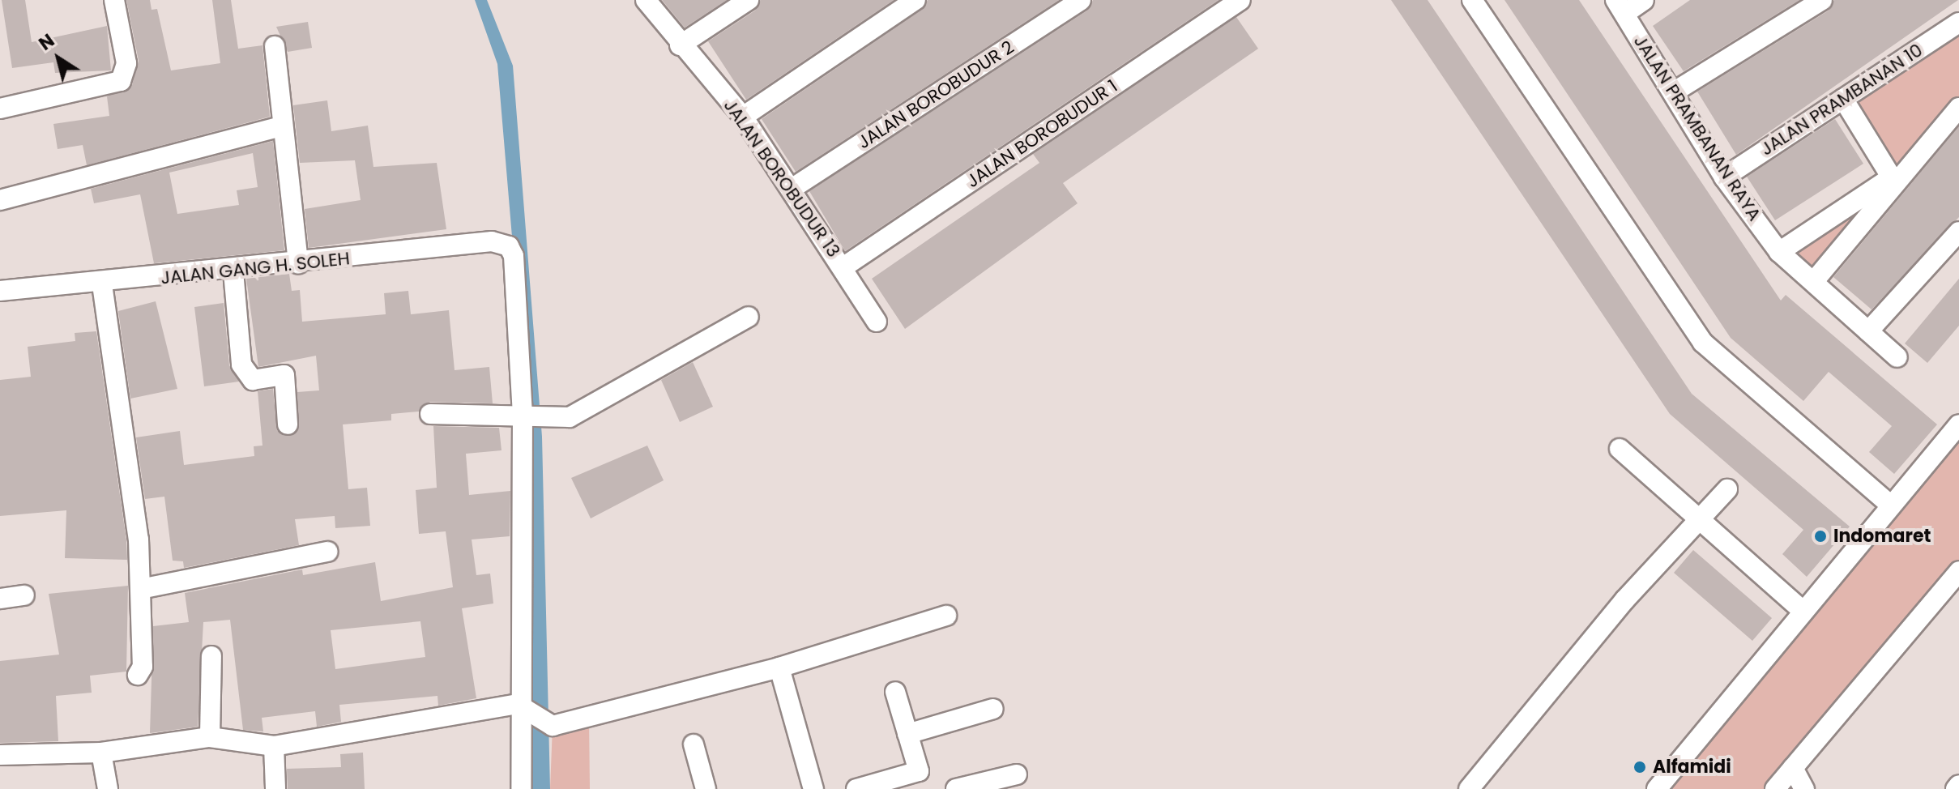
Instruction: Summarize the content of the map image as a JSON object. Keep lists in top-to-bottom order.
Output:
{
  "streets": {
    "street": [
      "JALAN BOROBUDUR 2",
      "JALAN PRAMBANAN 10",
      "JALAN PRAMBANAN RAYA",
      "JALAN BOROBUDUR 1",
      "JALAN BOROBUDUR 13",
      "JALAN GANG H. SOLEH"
    ]
  },
  "crossings": [
    ["JALAN BOROBUDUR 2", "JALAN BOROBUDUR 13"],
    ["JALAN PRAMBANAN 10", "JALAN PRAMBANAN RAYA"],
    ["JALAN BOROBUDUR 1", "JALAN BOROBUDUR 13"]
  ],
  "places": ["Indomaret", "Alfamidi"],
  "north": "top left"
}
